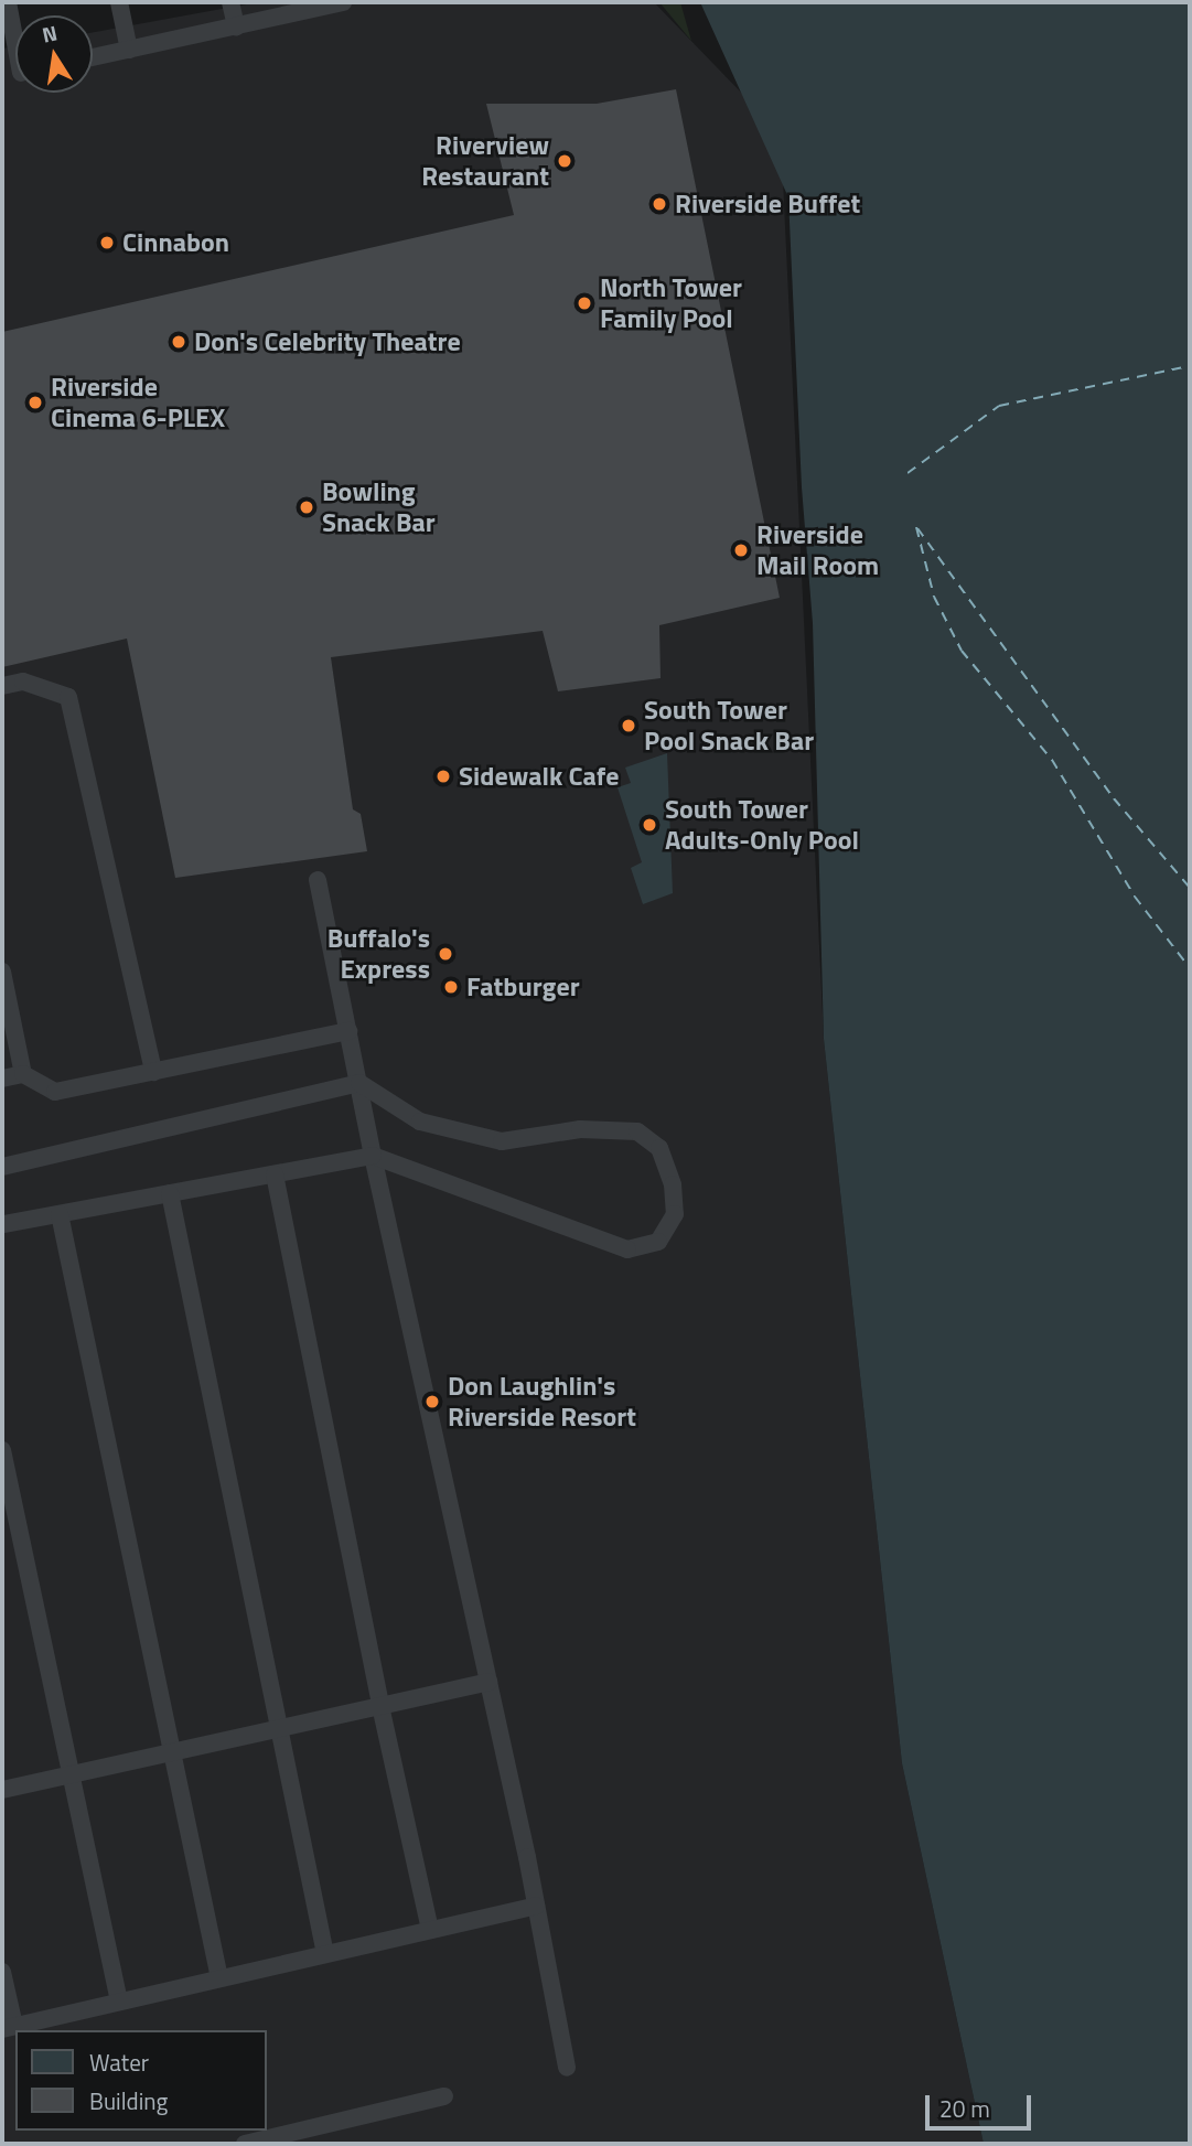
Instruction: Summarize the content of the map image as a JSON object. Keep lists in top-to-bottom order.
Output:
{
  "places": [
    "Riverview Restaurant",
    "Riverside Buffet",
    "Cinnabon",
    "North Tower Family Pool",
    "Don's Celebrity Theatre",
    "Riverside Cinema 6-PLEX",
    "Bowling Snack Bar",
    "Riverside Mail Room",
    "South Tower Pool Snack Bar",
    "Sidewalk Cafe",
    "South Tower Adults-Only Pool",
    "Buffalo's Express",
    "Fatburger",
    "Don Laughlin's Riverside Resort"
  ],
  "legend": ["Water", "Building"],
  "scale_bar": "20 m",
  "north": "top"
}
